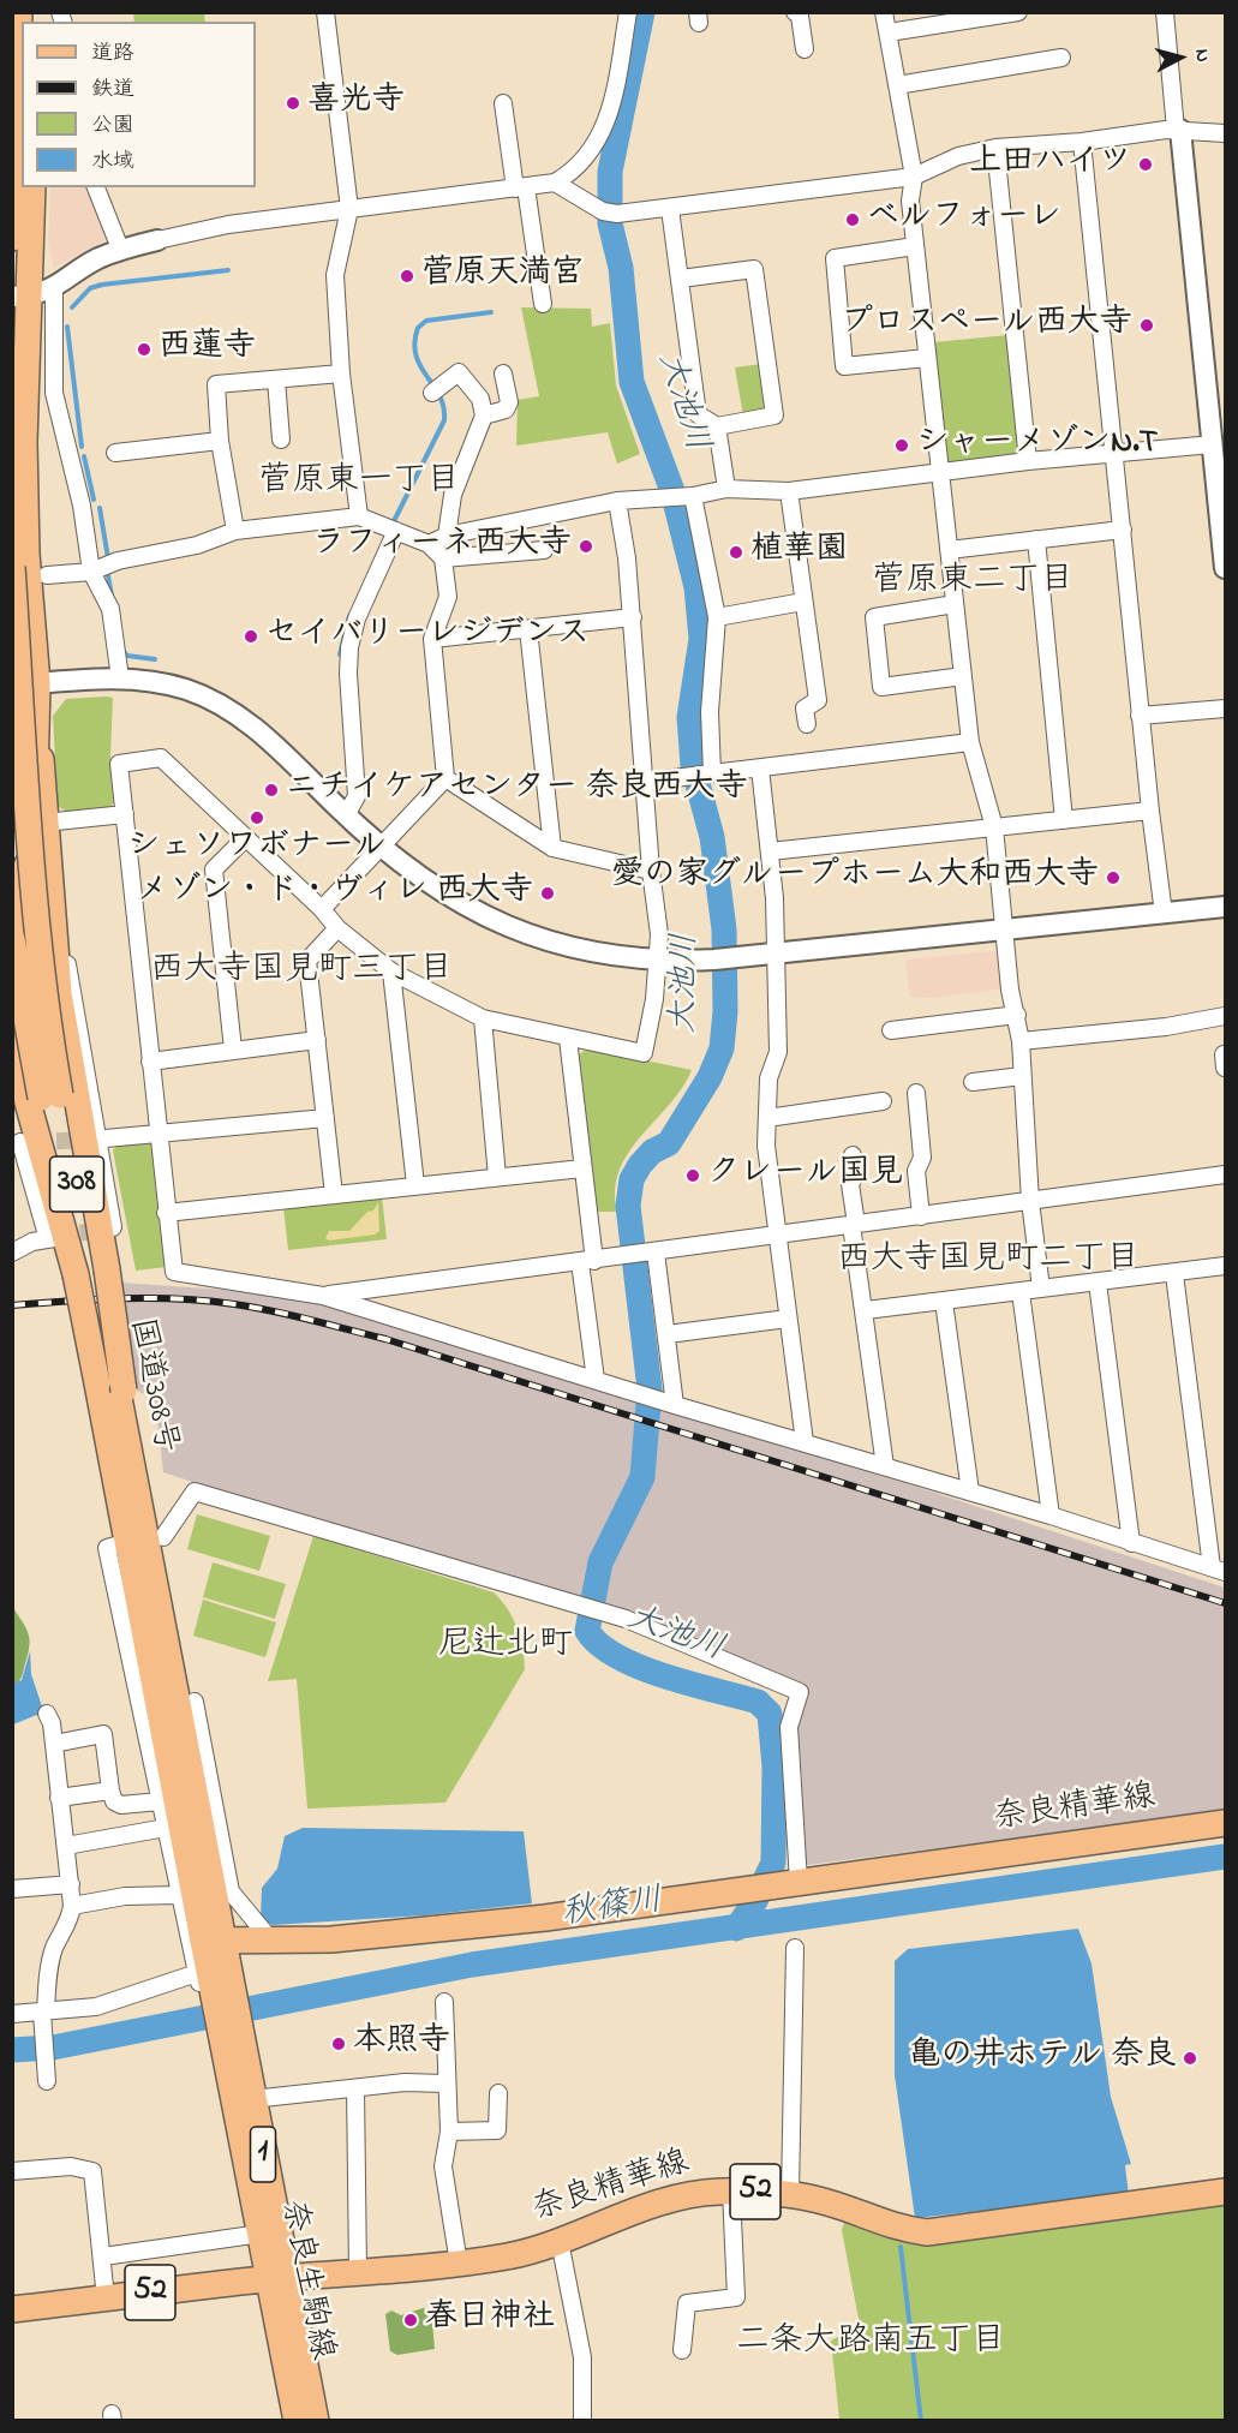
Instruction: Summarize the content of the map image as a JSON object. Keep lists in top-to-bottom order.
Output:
{
  "streets": {
    "main road": [
      "308",
      "国道308号",
      "奈良精華線",
      "1",
      "52",
      "奈良生駒線"
    ]
  },
  "crossings": [
    ["国道308号", "奈良精華線"],
    ["国道308号", "奈良生駒線"],
    ["奈良精華線", "奈良生駒線"]
  ],
  "districts": [
    "菅原東一丁目",
    "菅原東二丁目",
    "西大寺国見町三丁目",
    "西大寺国見町二丁目",
    "尼辻北町",
    "二条大路南五丁目"
  ],
  "water": ["大池川", "秋篠川"],
  "places": [
    "喜光寺",
    "上田ハイツ",
    "ベルフォーレ",
    "菅原天満宮",
    "プロスペール西大寺",
    "西蓮寺",
    "シャーメゾンN.T",
    "ラフィーネ西大寺",
    "植華園",
    "セイバリーレジデンス",
    "ニチイケアセンター 奈良西大寺",
    "シェソワボナール",
    "愛の家グループホーム大和西大寺",
    "メゾン・ド・ヴィレ 西大寺",
    "クレール国見",
    "本照寺",
    "亀の井ホテル 奈良",
    "春日神社"
  ],
  "legend": [
    "道路",
    "鉄道",
    "公園",
    "水域"
  ],
  "north": "right"
}
